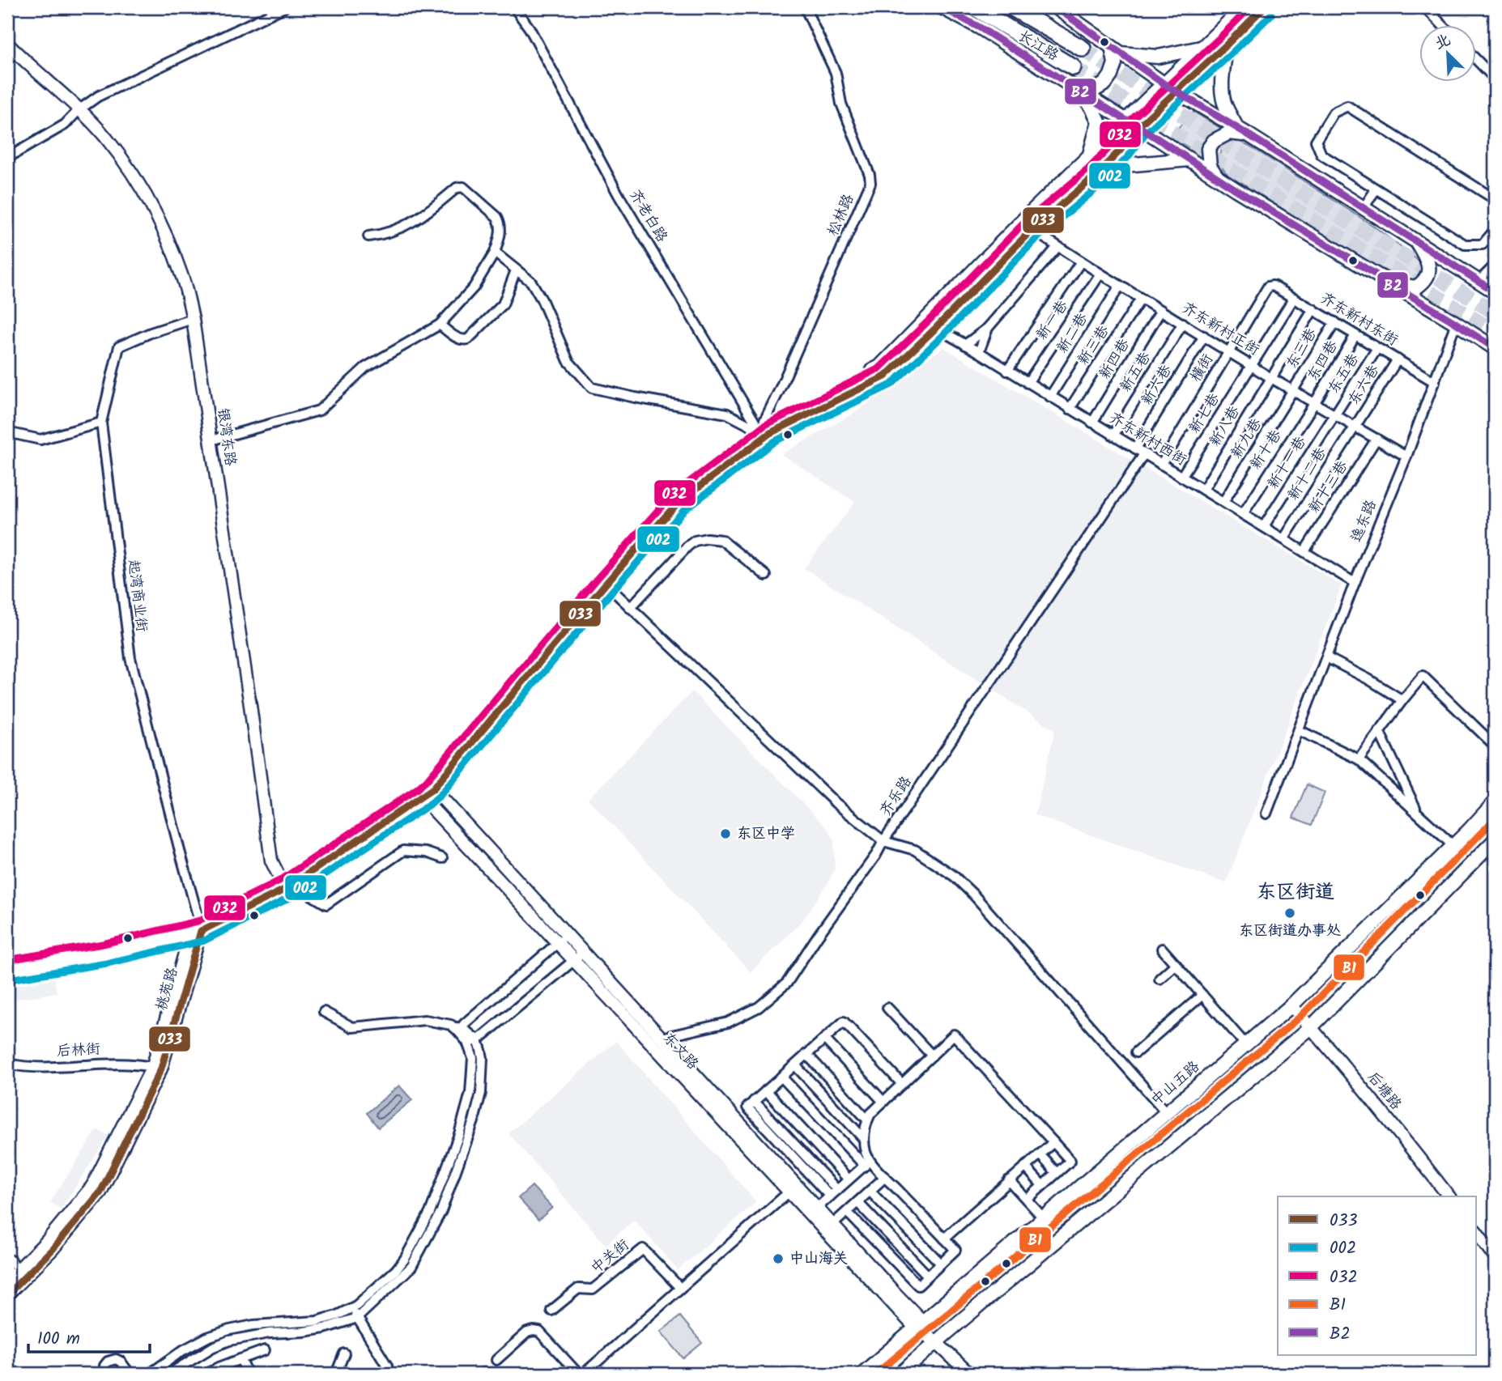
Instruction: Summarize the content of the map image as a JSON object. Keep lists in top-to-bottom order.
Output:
{
  "streets": {
    "highway": ["长江路"],
    "main road": ["中山五路"],
    "street": [
      "松林路",
      "齐老白路",
      "齐东新村东街",
      "新一巷",
      "齐东新村正街",
      "新二巷",
      "新三巷",
      "东三巷",
      "新四巷",
      "东四巷",
      "横街",
      "新五巷",
      "东五巷",
      "新六巷",
      "东六巷",
      "新七巷",
      "新八巷",
      "银湾东路",
      "新九巷",
      "齐东新村西街",
      "新十巷",
      "新十一巷",
      "新十二巷",
      "新十三巷",
      "逸东路",
      "起湾商业街",
      "齐乐路",
      "桃苑路",
      "后林街",
      "东文路",
      "后塘路",
      "中关街"
    ]
  },
  "crossings": [
    ["长江路", "逸东路"],
    ["松林路", "齐老白路"],
    ["齐东新村东街", "东三巷"],
    ["齐东新村东街", "东四巷"],
    ["齐东新村东街", "横街"],
    ["齐东新村东街", "东五巷"],
    ["齐东新村东街", "东六巷"],
    ["齐东新村东街", "新七巷"],
    ["齐东新村东街", "新八巷"],
    ["齐东新村东街", "逸东路"],
    ["新一巷", "齐东新村正街"],
    ["新一巷", "齐东新村西街"],
    ["齐东新村正街", "新二巷"],
    ["齐东新村正街", "新三巷"],
    ["齐东新村正街", "东三巷"],
    ["齐东新村正街", "新四巷"],
    ["齐东新村正街", "东四巷"],
    ["齐东新村正街", "横街"],
    ["齐东新村正街", "新五巷"],
    ["齐东新村正街", "东五巷"],
    ["齐东新村正街", "新六巷"],
    ["齐东新村正街", "东六巷"],
    ["齐东新村正街", "新七巷"],
    ["齐东新村正街", "新八巷"],
    ["齐东新村正街", "新九巷"],
    ["齐东新村正街", "新十巷"],
    ["齐东新村正街", "新十一巷"],
    ["齐东新村正街", "新十二巷"],
    ["齐东新村正街", "新十三巷"],
    ["齐东新村正街", "逸东路"],
    ["新二巷", "齐东新村西街"],
    ["新三巷", "齐东新村西街"],
    ["东三巷", "新九巷"],
    ["新四巷", "齐东新村西街"],
    ["东四巷", "新十巷"],
    ["横街", "齐东新村西街"],
    ["新五巷", "齐东新村西街"],
    ["东五巷", "新十一巷"],
    ["新六巷", "齐东新村西街"],
    ["东六巷", "新十二巷"],
    ["新七巷", "齐东新村西街"],
    ["新八巷", "齐东新村西街"],
    ["银湾东路", "起湾商业街"],
    ["新九巷", "齐东新村西街"],
    ["齐东新村西街", "新十巷"],
    ["齐东新村西街", "新十一巷"],
    ["齐东新村西街", "新十二巷"],
    ["齐东新村西街", "新十三巷"],
    ["齐东新村西街", "逸东路"],
    ["齐东新村西街", "齐乐路"],
    ["起湾商业街", "桃苑路"],
    ["桃苑路", "后林街"],
    ["东文路", "中山五路"],
    ["中山五路", "后塘路"]
  ],
  "districts": ["东区街道"],
  "places": ["东区中学", "东区街道办事处", "中山海关"],
  "lines": [
    "transit line 033",
    "transit line 032",
    "transit line B2",
    "transit line 002",
    "transit line B1"
  ],
  "legend": [
    "033",
    "002",
    "032",
    "B1",
    "B2"
  ],
  "scale_bar": "100 m",
  "north": "top left"
}
